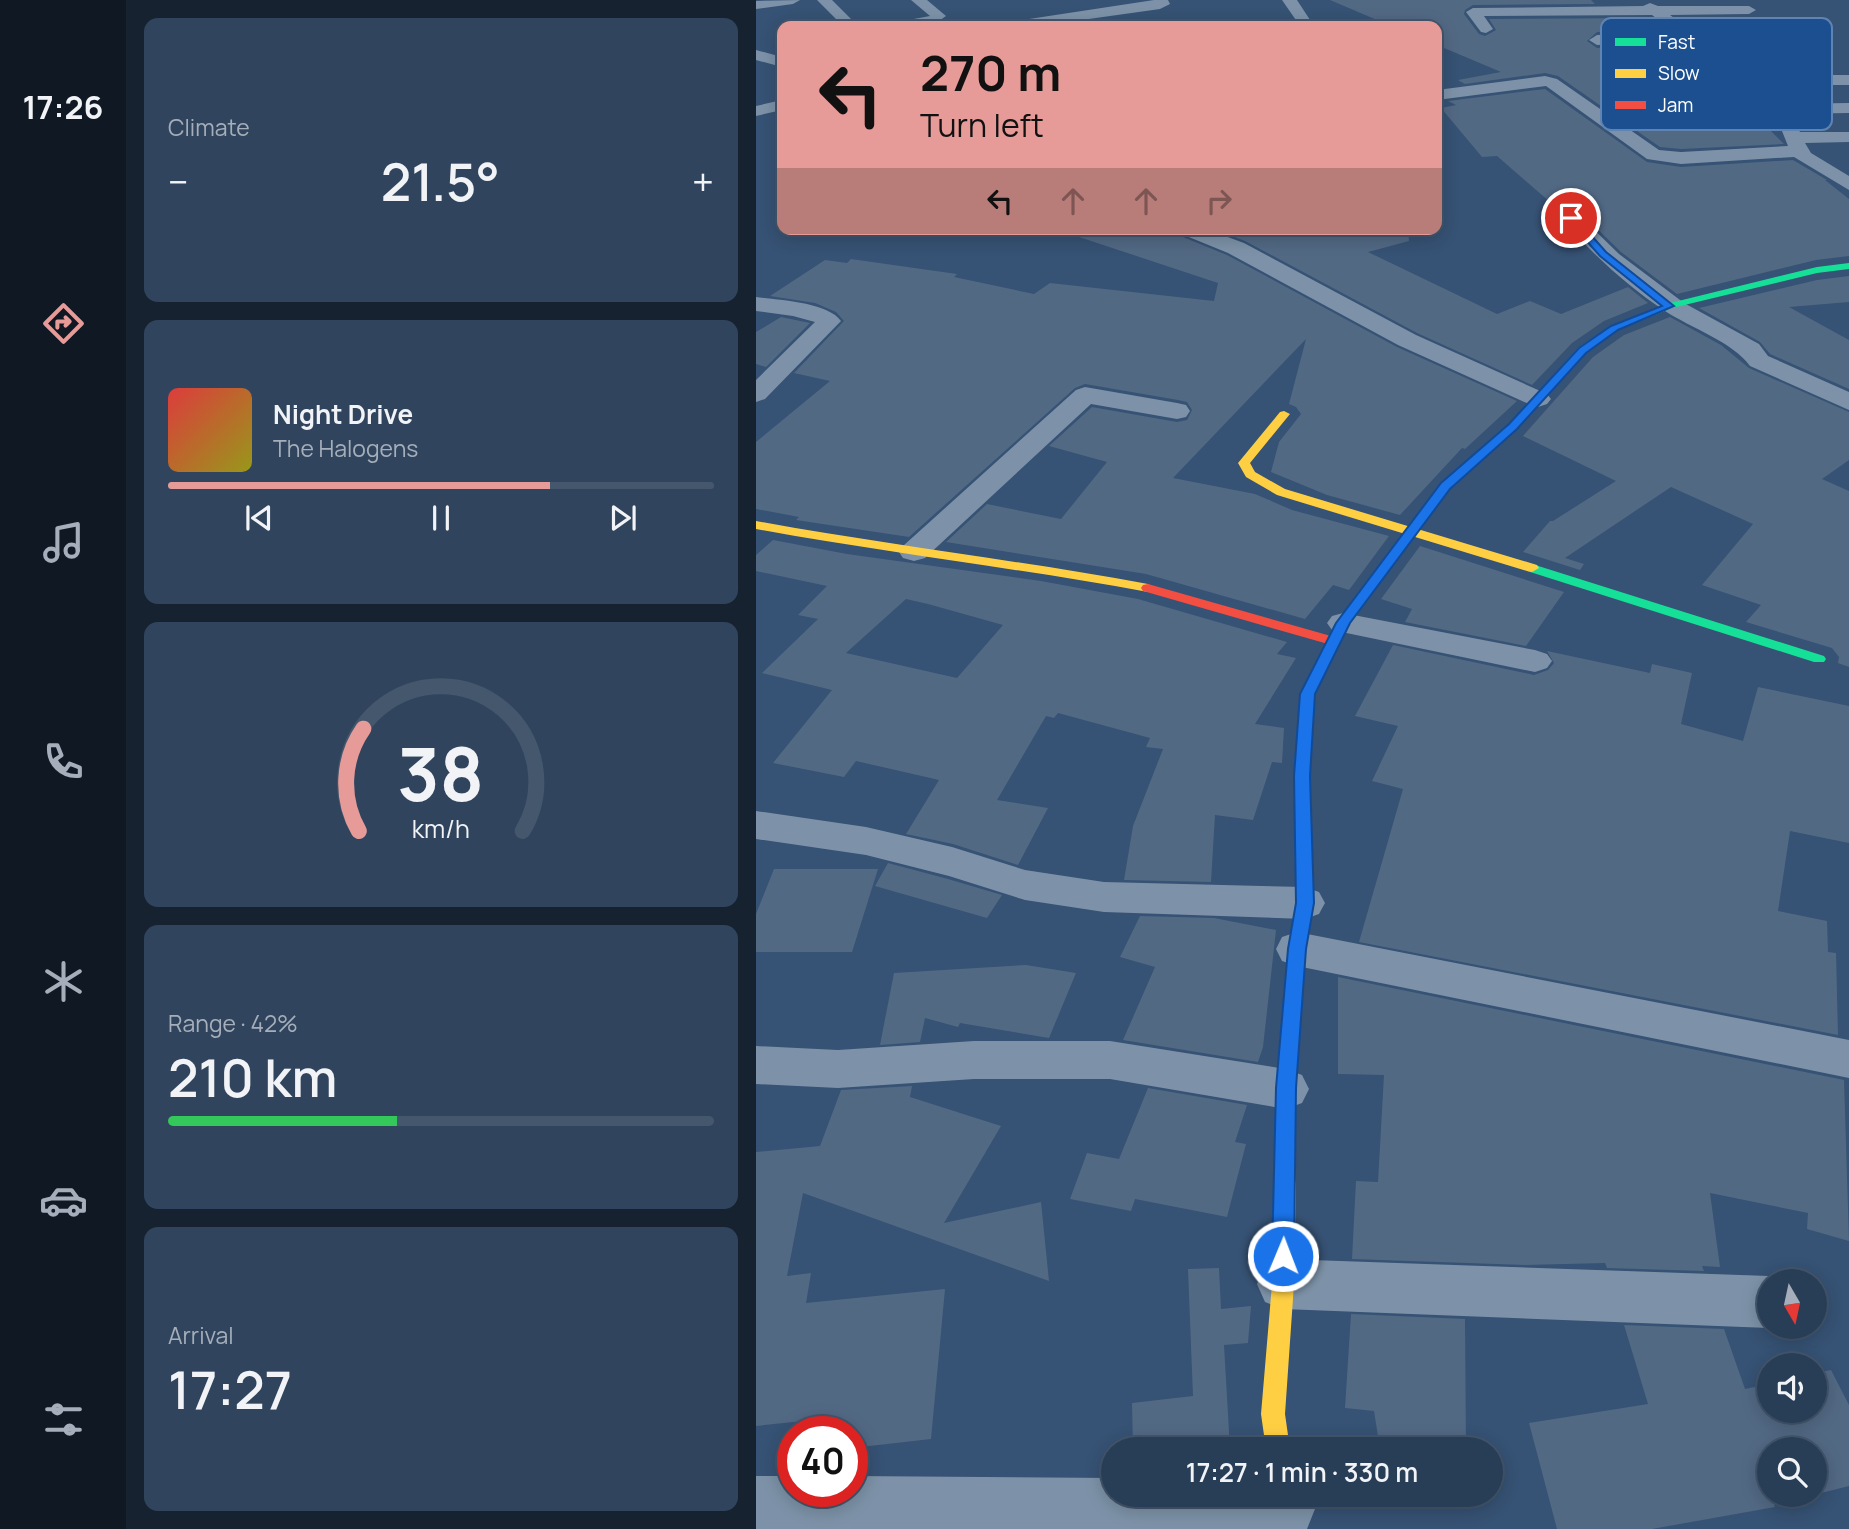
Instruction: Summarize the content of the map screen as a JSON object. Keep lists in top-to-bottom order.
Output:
{
  "legend": ["Fast", "Slow", "Jam"],
  "north": "bottom",
  "page": {
    "tabs": "17:26",
    "tile": [
      "Climate",
      ["Range · 42%", "210 km"],
      ["Arrival", "17:27"]
    ],
    "turn": ["270 m", "Turn left"],
    "heat": ["−", "21.5°", "+"],
    "song": ["Night Drive", "The Halogens"],
    "limit": "40",
    "trip": "17:27 · 1 min · 330 m",
    "gauge": ["38", "km/h"]
  }
}
